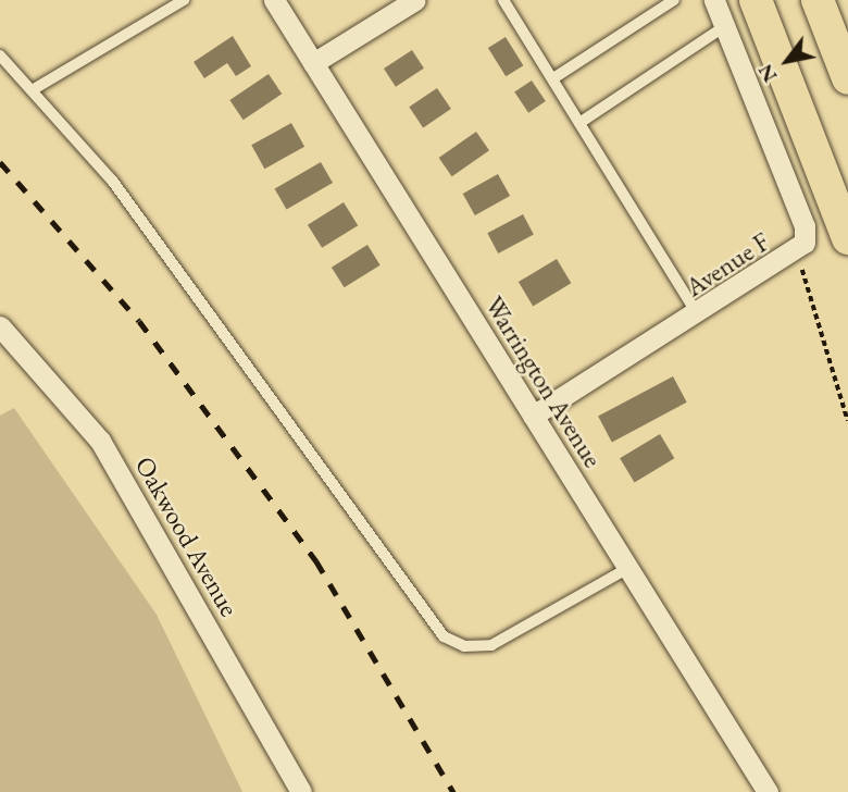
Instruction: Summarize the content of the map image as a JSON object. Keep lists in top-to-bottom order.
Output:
{
  "streets": {
    "street": ["Avenue F", "Warrington Avenue", "Oakwood Avenue"]
  },
  "crossings": [
    ["Avenue F", "Warrington Avenue"]
  ],
  "north": "bottom left"
}
